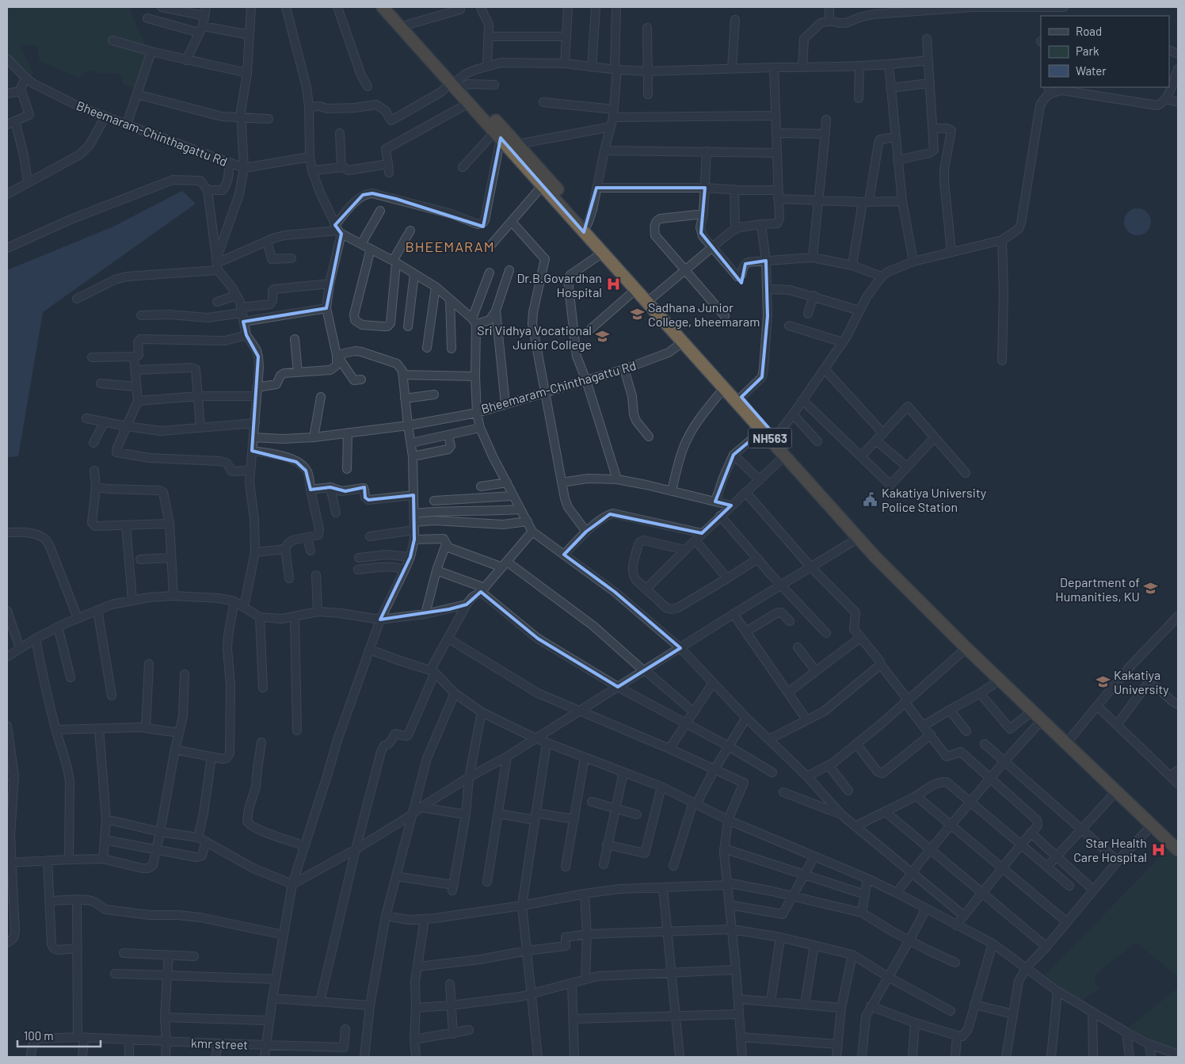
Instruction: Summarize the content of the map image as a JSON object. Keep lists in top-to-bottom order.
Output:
{
  "streets": {
    "highway": ["NH563"],
    "street": ["Bheemaram-Chinthagattu Rd", "kmr street"]
  },
  "crossings": [
    ["Bheemaram-Chinthagattu Rd", "NH563"]
  ],
  "districts": ["BHEEMARAM"],
  "places": {
    "hospital": ["Dr.B.Govardhan Hospital", "Star Health Care Hospital"],
    "school or university": [
      "Sadhana Junior College, bheemaram",
      "Sri Vidhya Vocational Junior College",
      "Department of Humanities, KU",
      "Kakatiya University"
    ],
    "public building": ["Kakatiya University Police Station"]
  },
  "legend": ["Road", "Park", "Water"],
  "scale_bar": "100 m"
}
